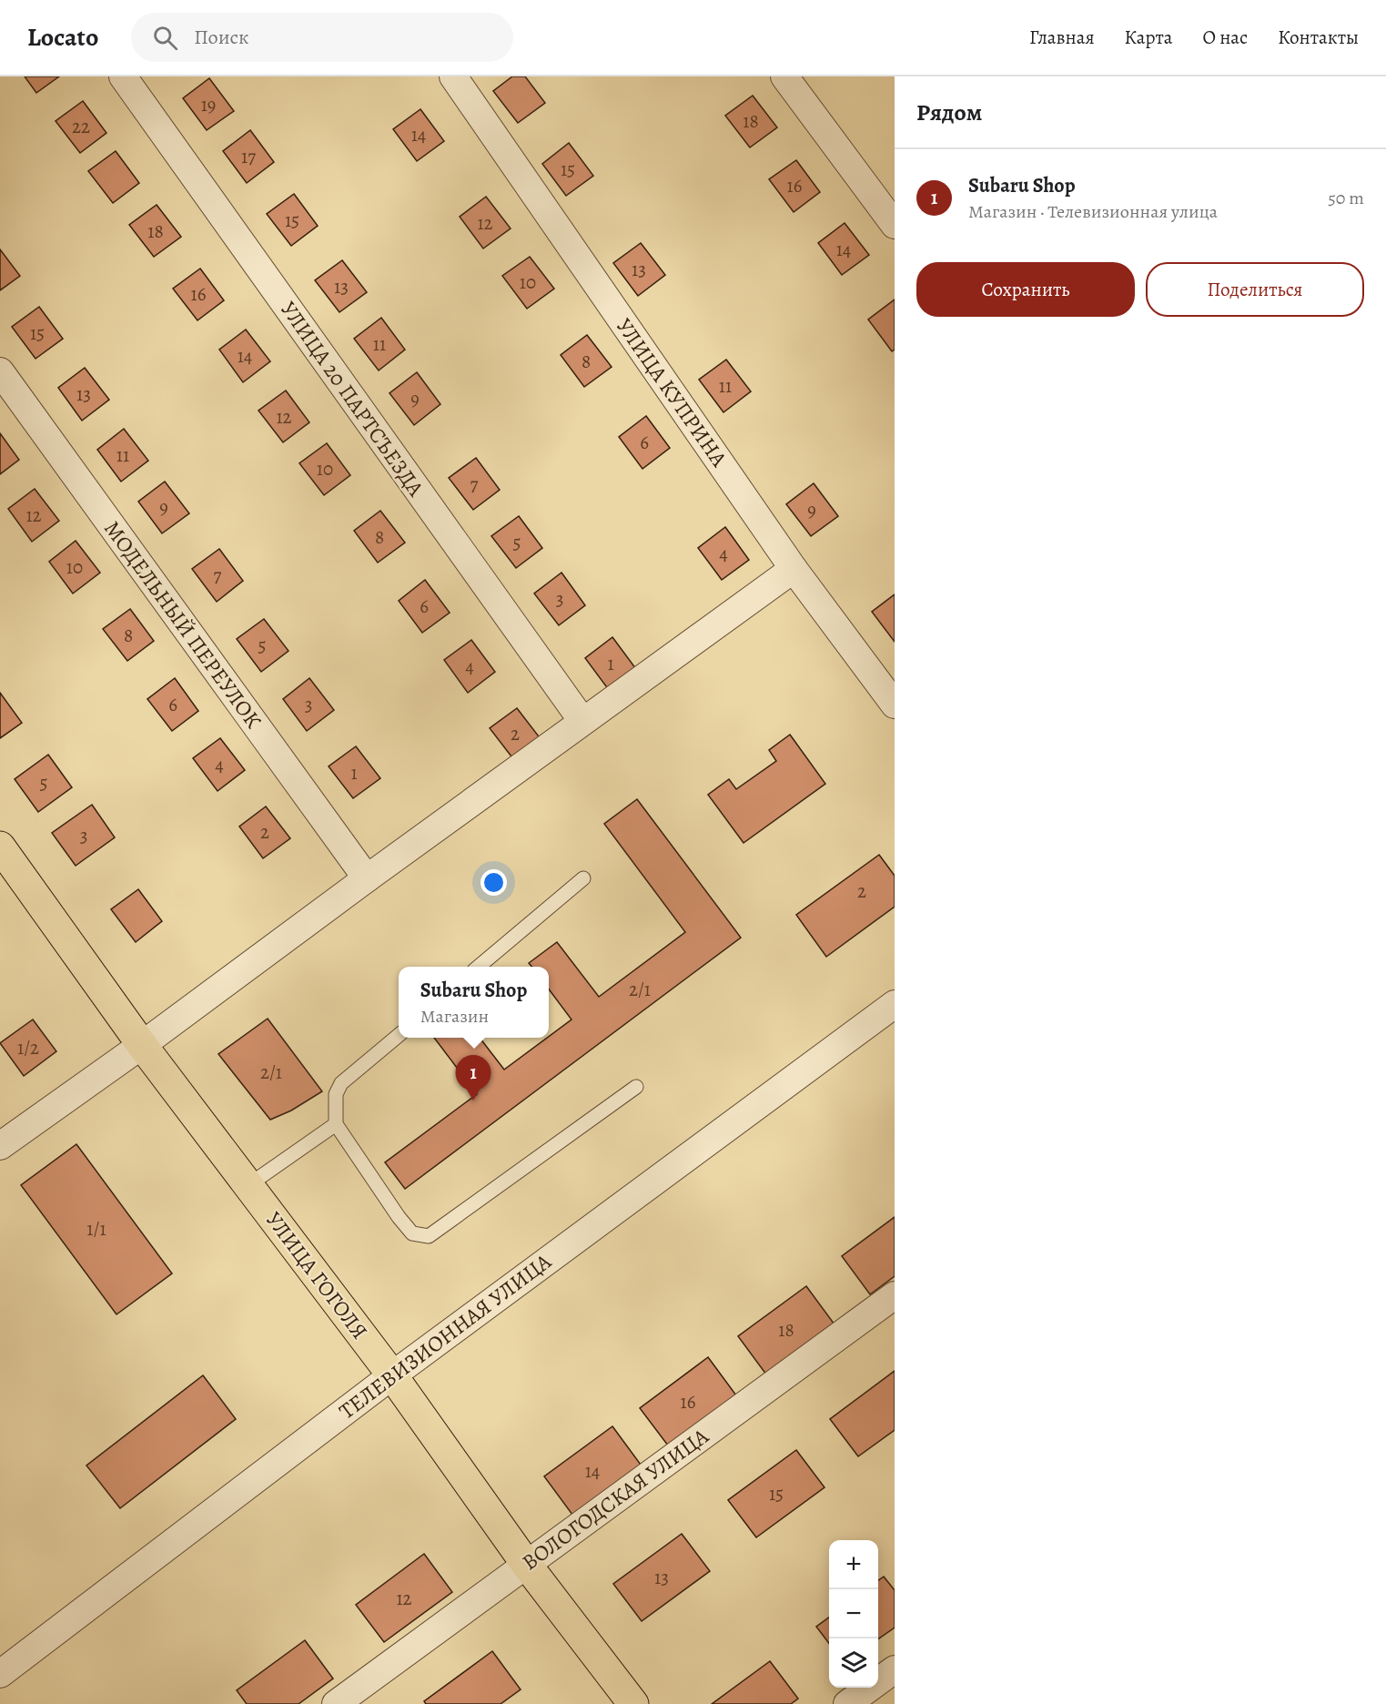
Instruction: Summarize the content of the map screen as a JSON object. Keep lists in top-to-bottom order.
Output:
{
  "streets": {
    "highway": ["УЛИЦА ГОГОЛЯ"],
    "street": [
      "УЛИЦА КУПРИНА",
      "УЛИЦА 20 ПАРТСЪЕЗДА",
      "МОДЕЛЬНЫЙ ПЕРЕУЛОК",
      "ТЕЛЕВИЗИОННАЯ УЛИЦА",
      "ВОЛОГОДСКАЯ УЛИЦА"
    ]
  },
  "crossings": [
    ["УЛИЦА ГОГОЛЯ", "ТЕЛЕВИЗИОННАЯ УЛИЦА"],
    ["УЛИЦА ГОГОЛЯ", "ВОЛОГОДСКАЯ УЛИЦА"]
  ],
  "house_numbers": [
    "19",
    "18",
    "22",
    "14",
    "17",
    "15",
    "16",
    "15",
    "12",
    "18",
    "14",
    "13",
    "10",
    "13",
    "16",
    "15",
    "11",
    "14",
    "8",
    "11",
    "13",
    "9",
    "12",
    "6",
    "11",
    "10",
    "7",
    "9",
    "9",
    "12",
    "8",
    "5",
    "4",
    "10",
    "7",
    "3",
    "6",
    "8",
    "5",
    "1",
    "4",
    "6",
    "3",
    "2",
    "4",
    "1",
    "5",
    "2",
    "3",
    "2",
    "2/1",
    "1/2",
    "2/1",
    "1/1",
    "18",
    "16",
    "14",
    "15",
    "13",
    "12"
  ],
  "page": {
    "header": "Locato",
    "search": "Поиск",
    "nav": [
      "Главная",
      "Карта",
      "О нас",
      "Контакты"
    ],
    "heading": "Рядом",
    "list": [
      {
        "mark": "1",
        "name": "Subaru Shop",
        "note": "Магазин · Телевизионная улица",
        "value": "50 m"
      }
    ],
    "buttons": ["Сохранить", "Поделиться"],
    "popup": ["Subaru Shop", "Магазин"],
    "pins": "1",
    "map_buttons": ["+", "−"]
  }
}
